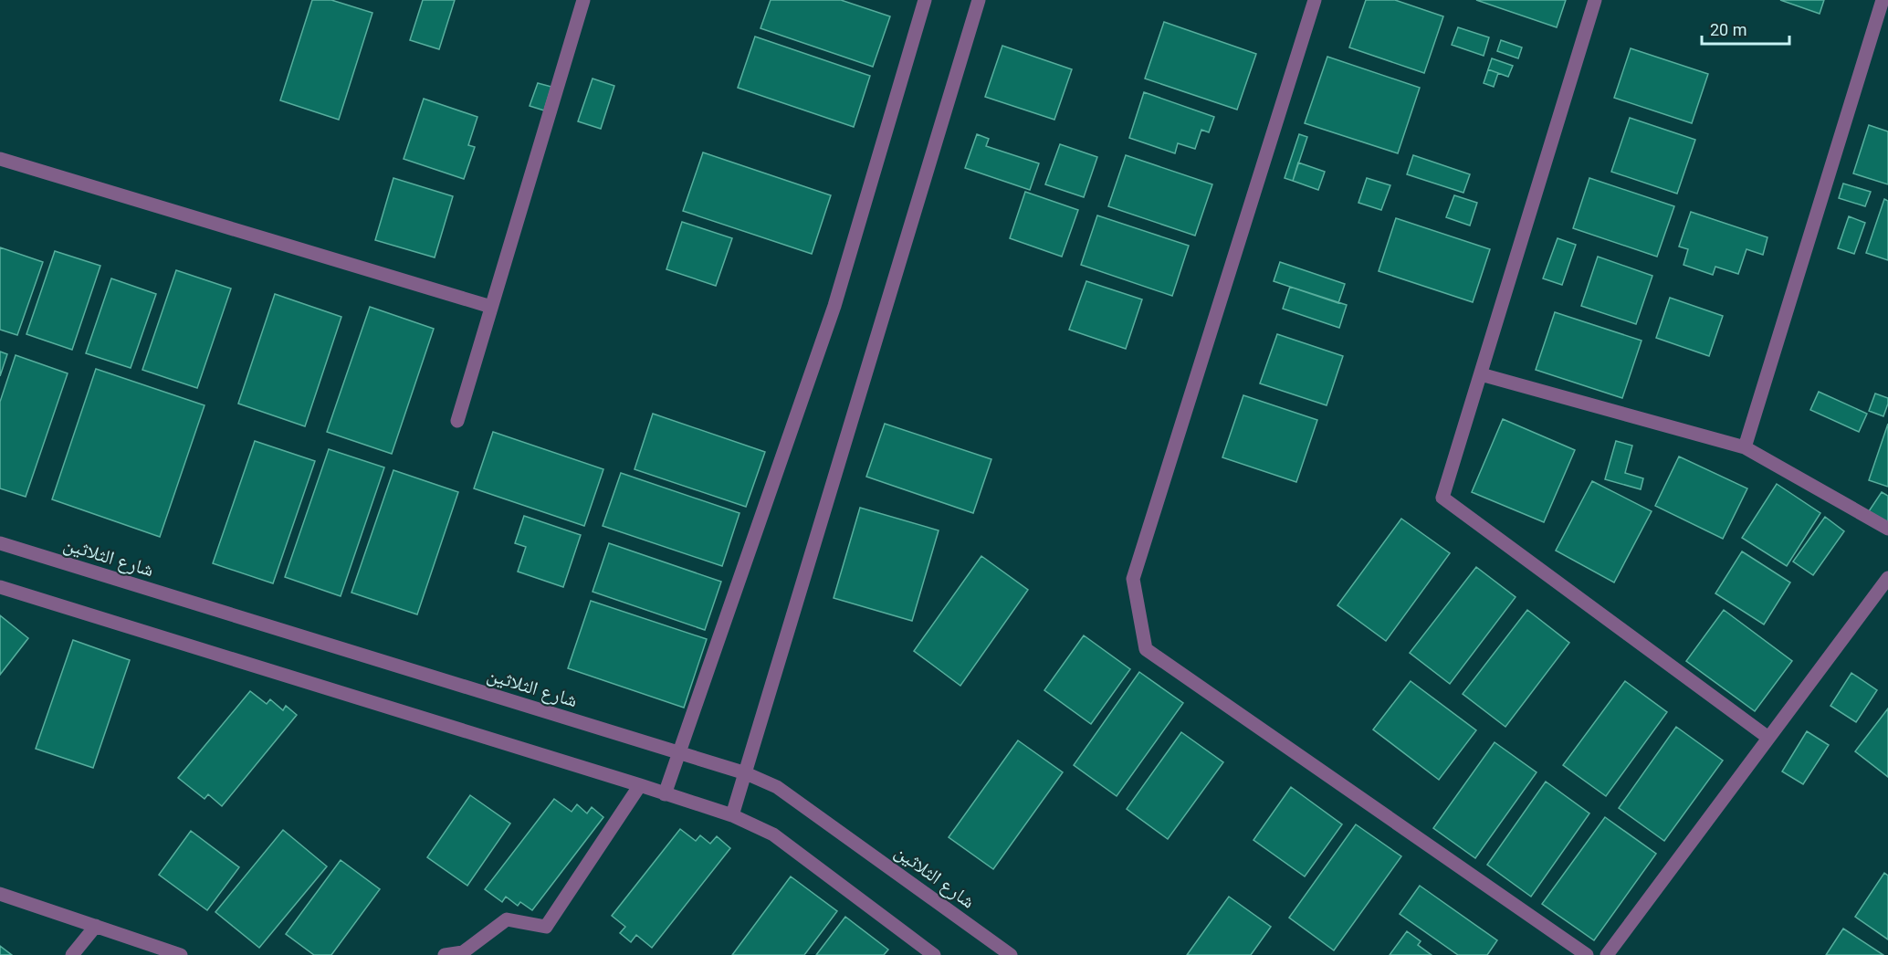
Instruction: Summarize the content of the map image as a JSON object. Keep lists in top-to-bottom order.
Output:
{
  "streets": {
    "street": ["شارع الثلاثين"]
  },
  "scale_bar": "20 m"
}
